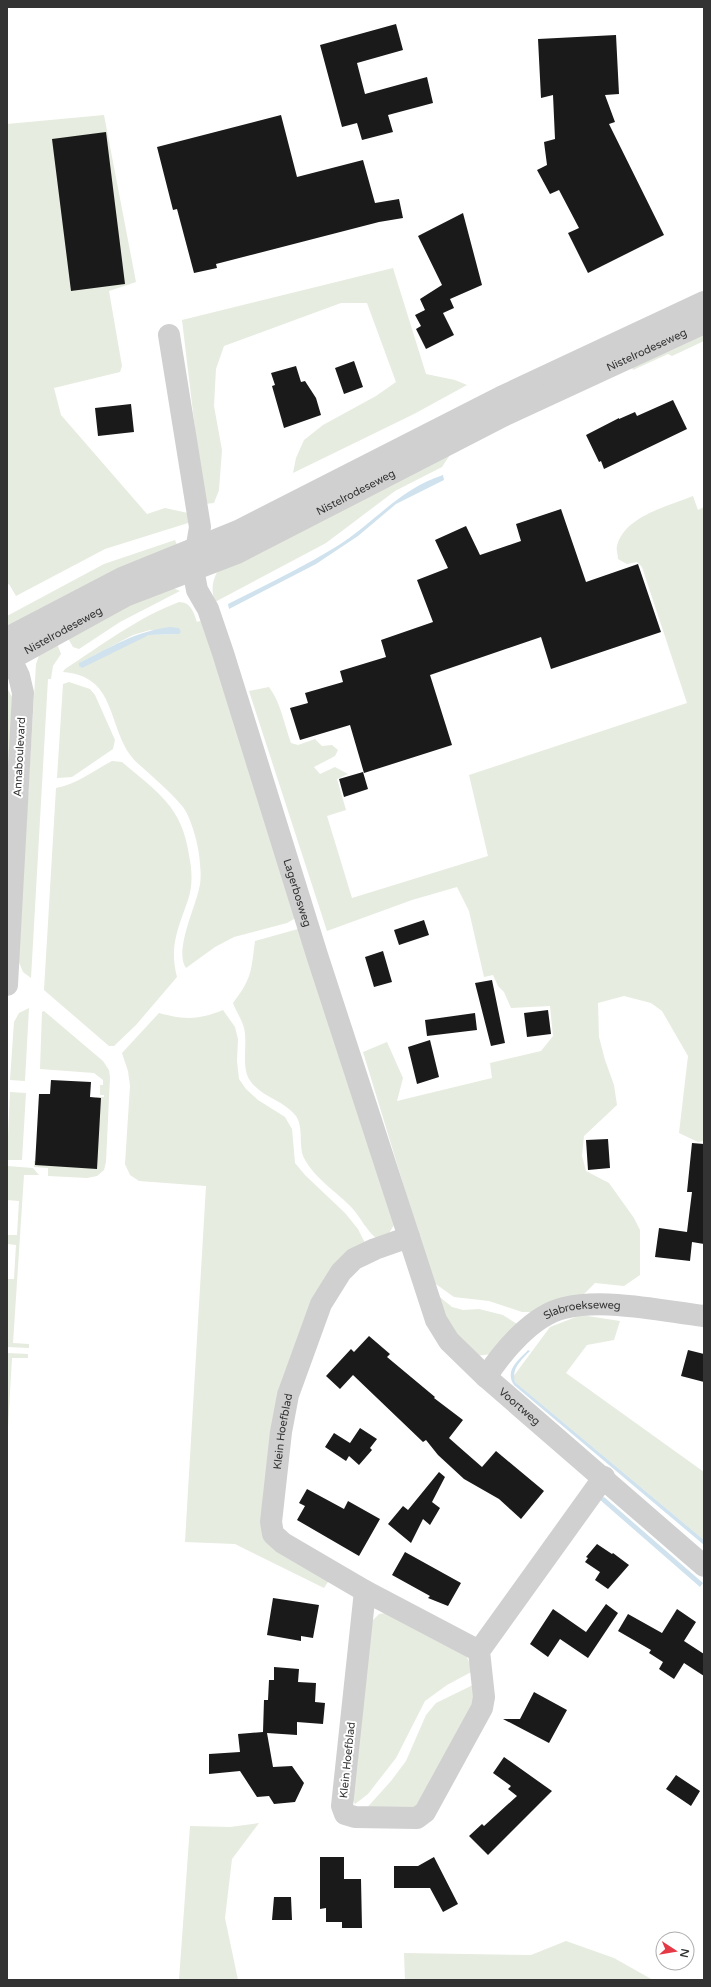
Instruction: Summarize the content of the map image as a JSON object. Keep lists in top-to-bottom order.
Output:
{
  "streets": {
    "street": [
      "Nistelrodeseweg",
      "Annaboulevard",
      "Lagerbosweg",
      "Slabroekseweg",
      "Voortweg",
      "Klein Hoefblad"
    ]
  },
  "crossings": [
    ["Nistelrodeseweg", "Annaboulevard"],
    ["Nistelrodeseweg", "Lagerbosweg"],
    ["Lagerbosweg", "Voortweg"],
    ["Lagerbosweg", "Klein Hoefblad"],
    ["Slabroekseweg", "Voortweg"],
    ["Voortweg", "Klein Hoefblad"]
  ],
  "north": "right"
}
